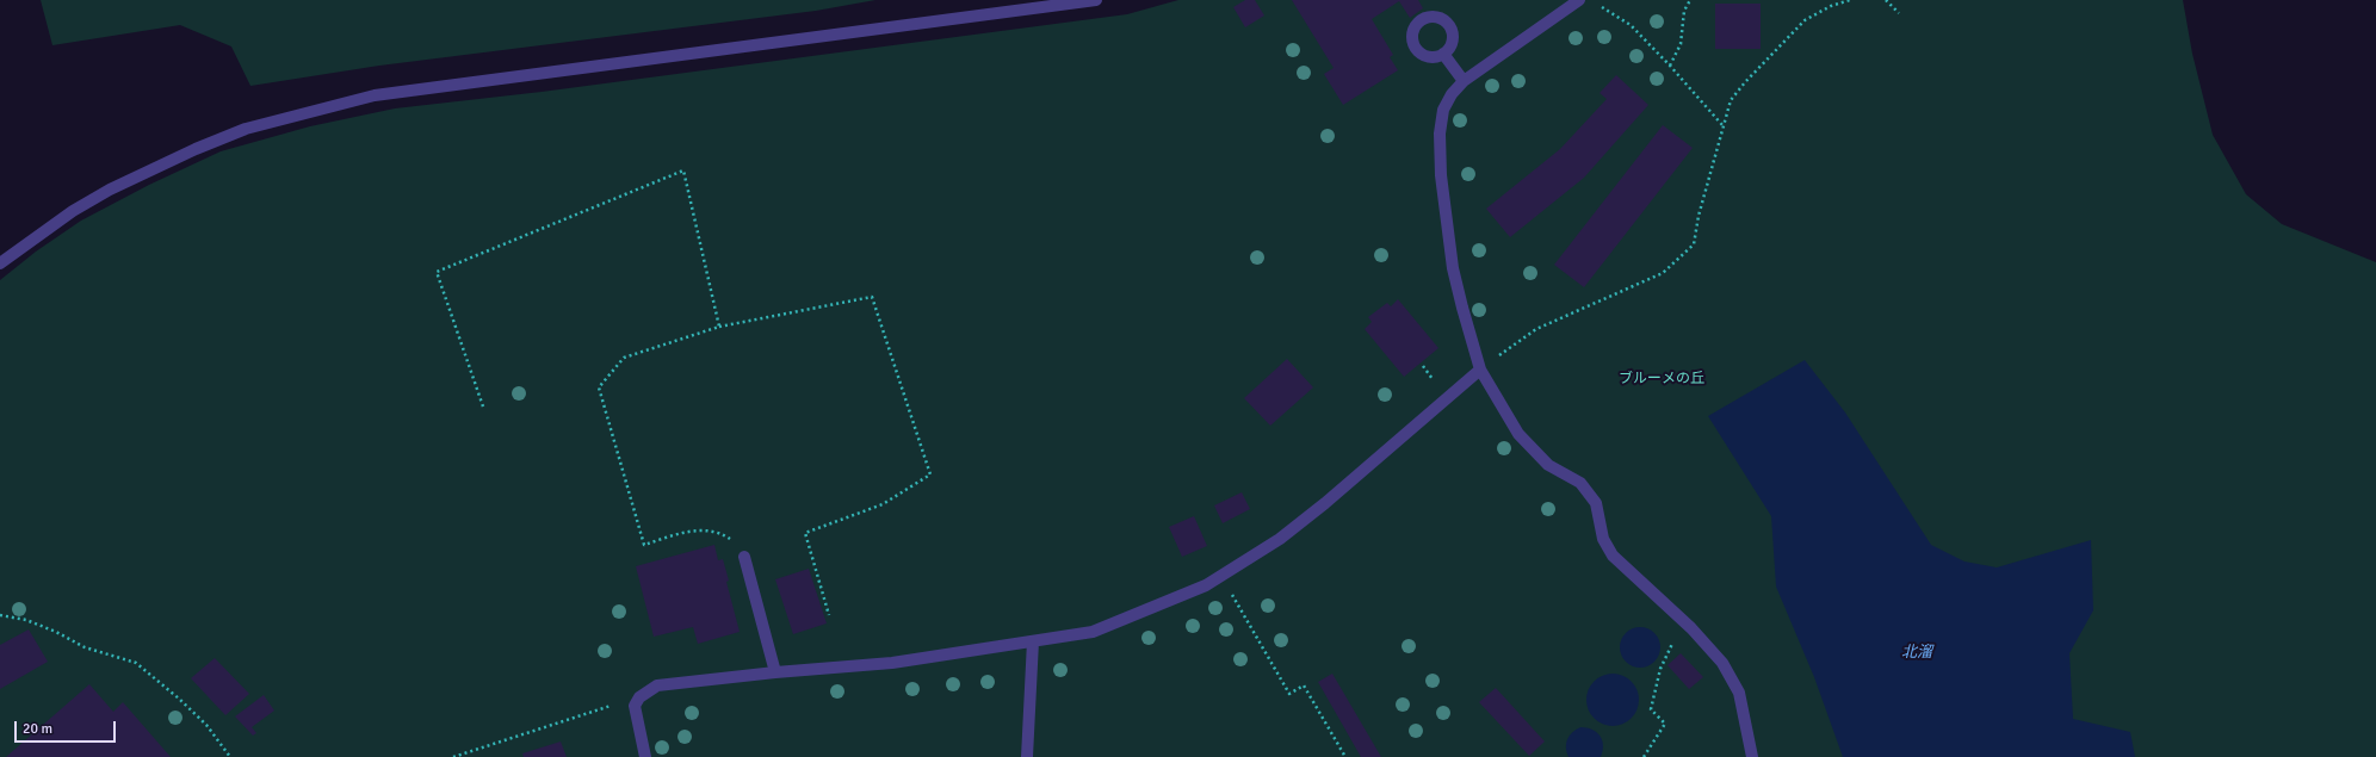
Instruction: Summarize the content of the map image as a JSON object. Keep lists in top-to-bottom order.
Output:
{
  "water": ["北溜"],
  "parks": ["ブルーメの丘"],
  "scale_bar": "20 m"
}
